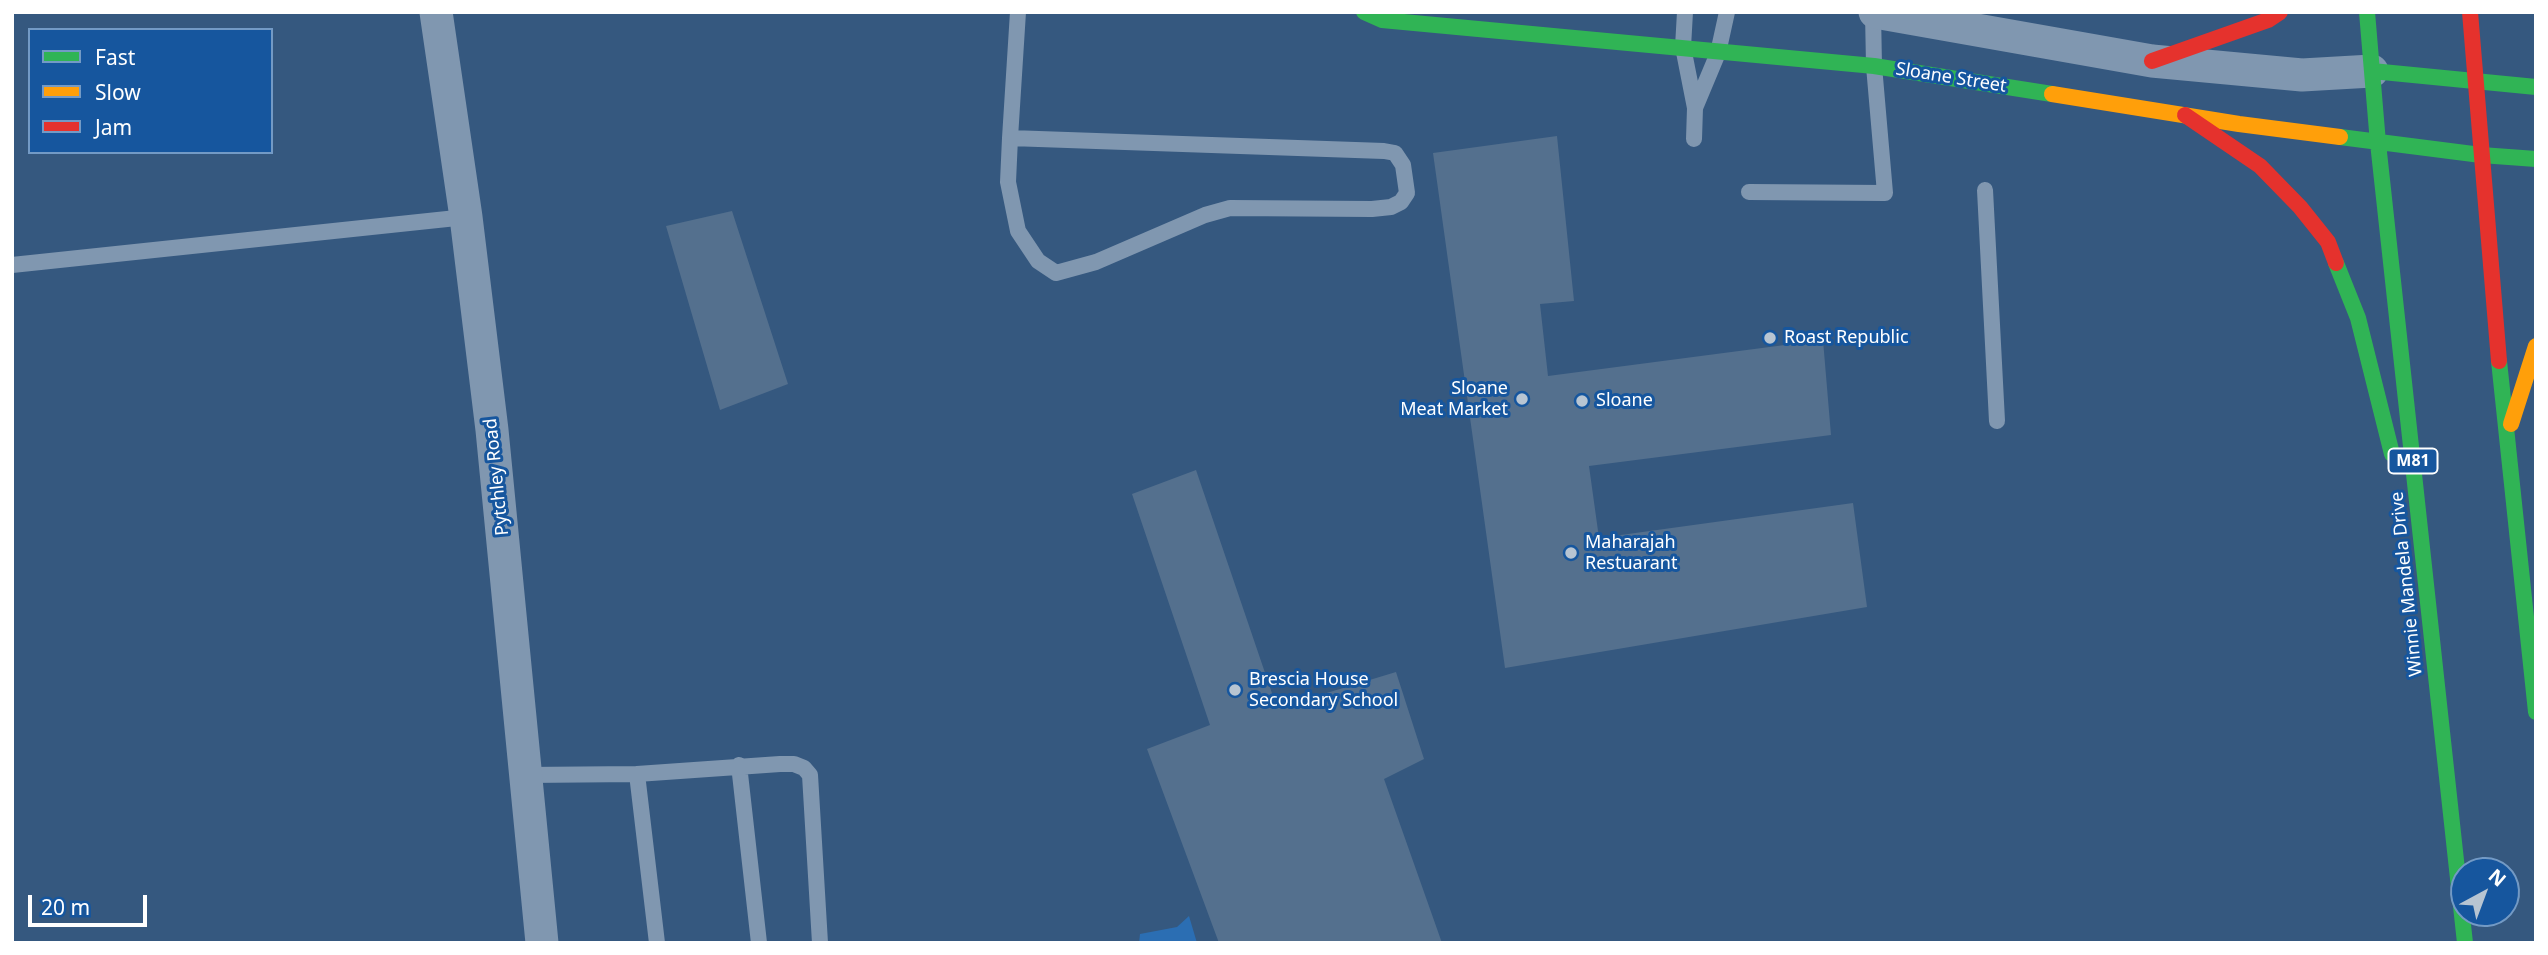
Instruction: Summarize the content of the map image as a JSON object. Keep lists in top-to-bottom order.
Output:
{
  "streets": {
    "main road": ["Sloane Street", "M81", "Winnie Mandela Drive"],
    "street": ["Pytchley Road"]
  },
  "crossings": [
    ["Sloane Street", "Winnie Mandela Drive"]
  ],
  "places": [
    "Roast Republic",
    "Sloane Meat Market",
    "Sloane",
    "Maharajah Restuarant",
    "Brescia House Secondary School"
  ],
  "legend": ["Fast", "Slow", "Jam"],
  "scale_bar": "20 m",
  "north": "top right"
}
